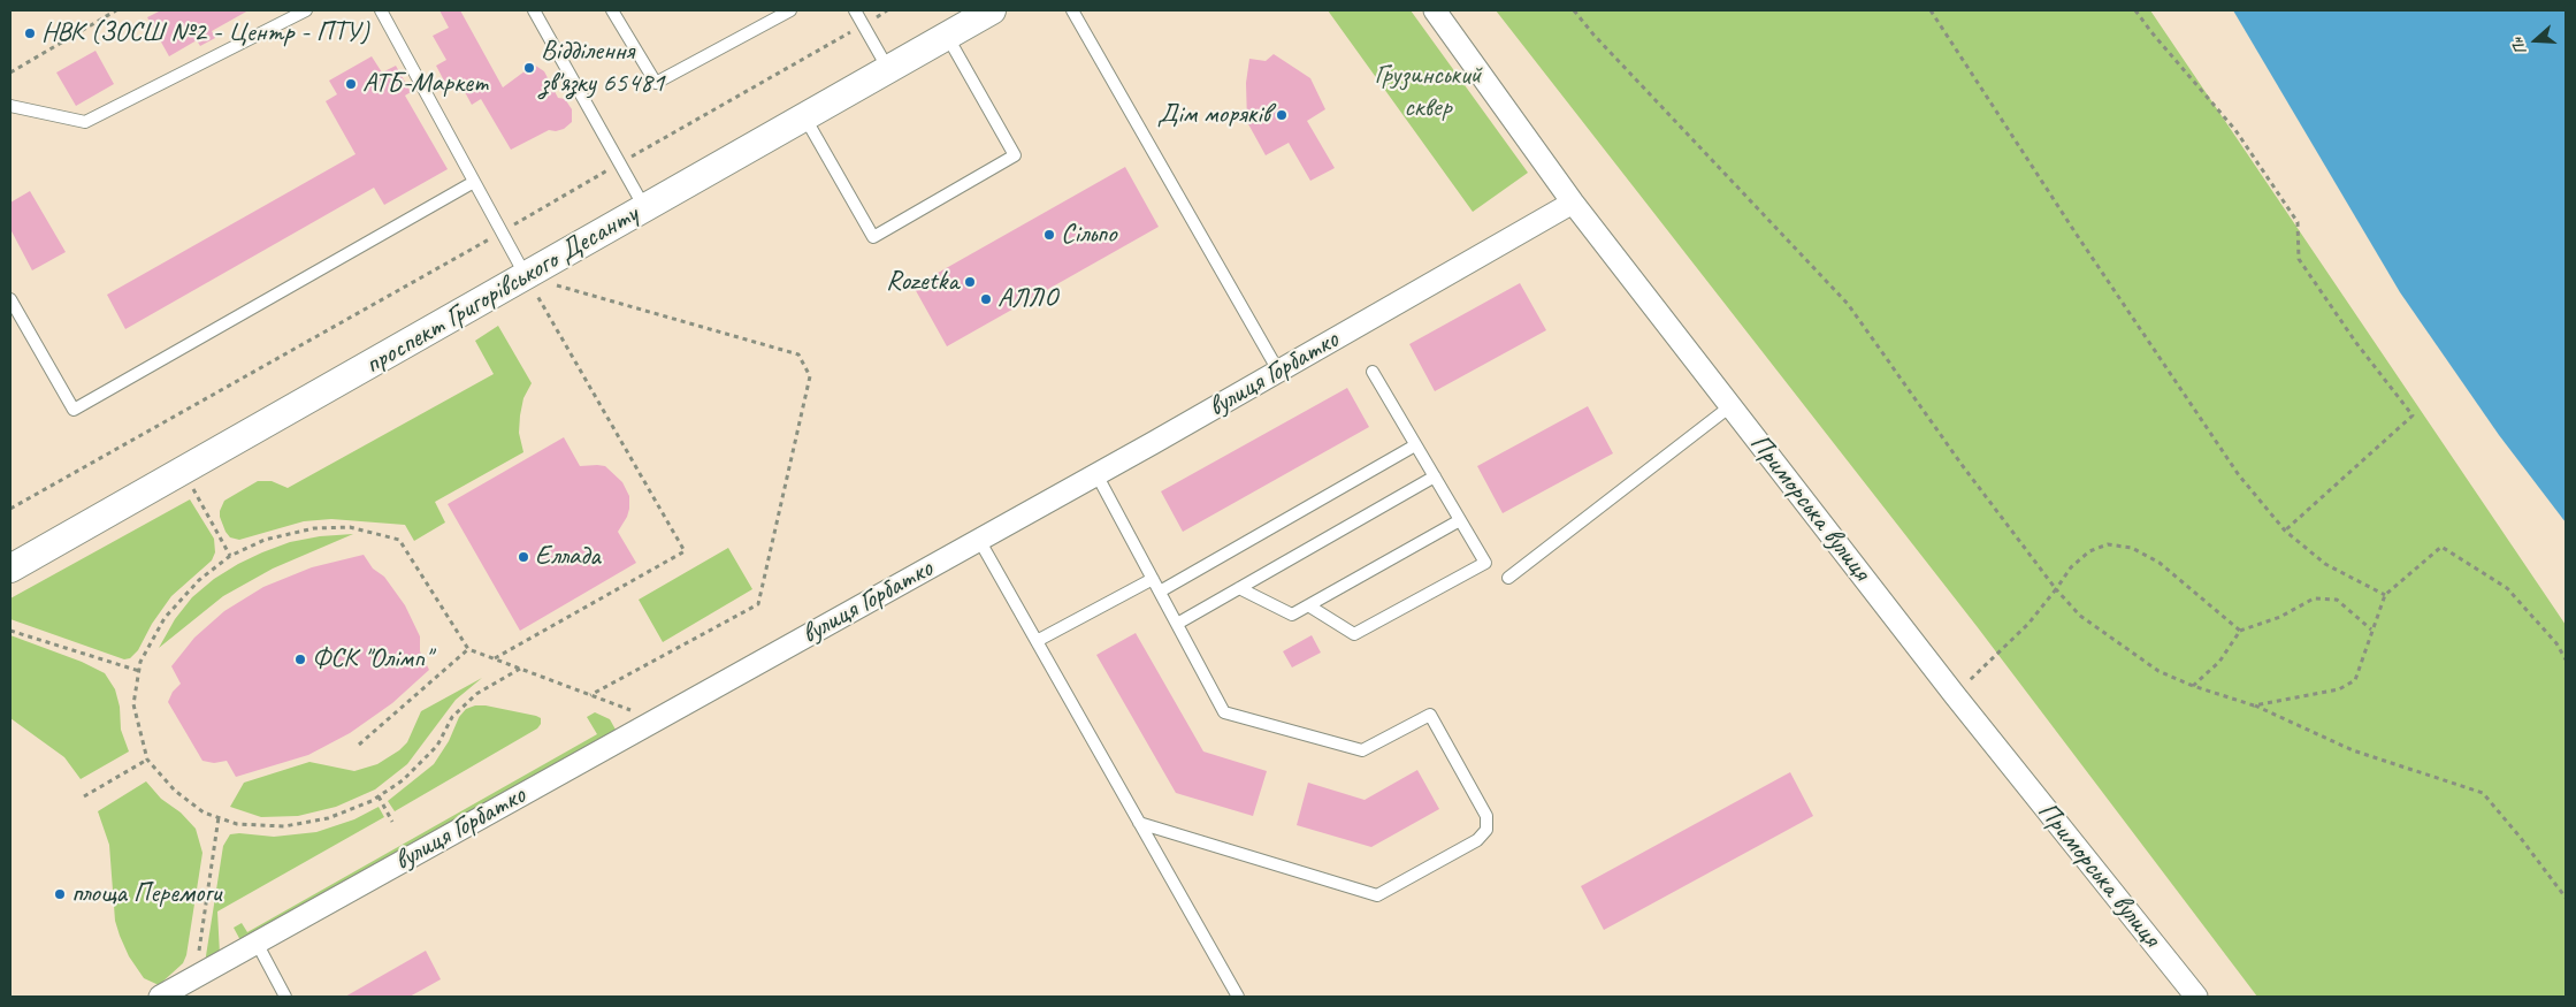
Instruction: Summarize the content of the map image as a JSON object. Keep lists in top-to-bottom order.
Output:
{
  "streets": {
    "street": ["проспект Григорівського Десанту", "вулиця Горбатко", "Приморська вулиця"]
  },
  "crossings": [
    ["вулиця Горбатко", "Приморська вулиця"]
  ],
  "parks": ["Грузинський сквер"],
  "places": [
    "НВК (ЗОСШ №2 - Центр - ПТУ)",
    "Відділення зв'язку 65481",
    "АТБ-Маркет",
    "Дім моряків",
    "Сільпо",
    "Rozetka",
    "АЛЛО",
    "Еллада",
    "ФСК \"Олімп\"",
    "площа Перемоги"
  ],
  "north": "left"
}
